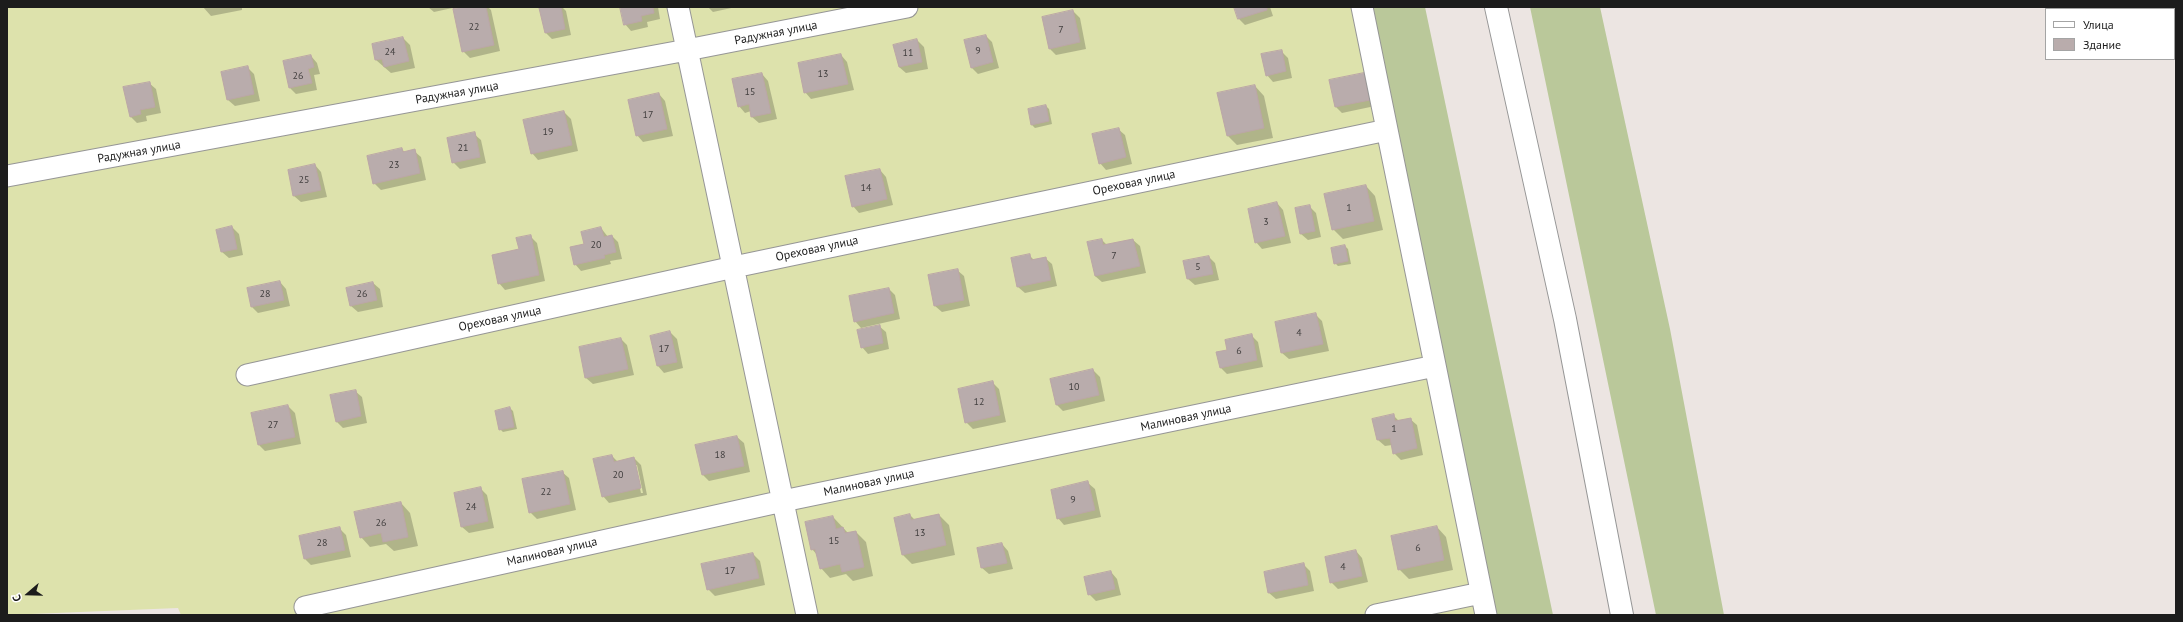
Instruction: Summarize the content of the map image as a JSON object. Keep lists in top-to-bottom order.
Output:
{
  "streets": {
    "street": ["Радужная улица", "Ореховая улица", "Малиновая улица"]
  },
  "house_numbers": [
    "22",
    "7",
    "9",
    "24",
    "11",
    "13",
    "26",
    "15",
    "17",
    "19",
    "21",
    "23",
    "25",
    "14",
    "1",
    "3",
    "20",
    "7",
    "5",
    "28",
    "26",
    "4",
    "17",
    "6",
    "10",
    "12",
    "27",
    "1",
    "18",
    "20",
    "22",
    "9",
    "24",
    "26",
    "13",
    "15",
    "28",
    "6",
    "4",
    "17"
  ],
  "legend": ["Улица", "Здание"],
  "north": "left"
}
